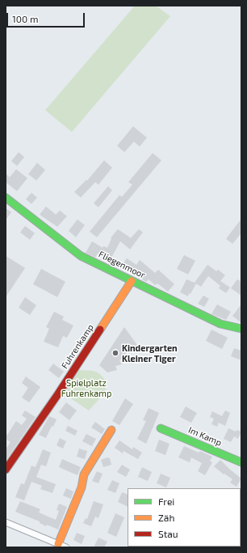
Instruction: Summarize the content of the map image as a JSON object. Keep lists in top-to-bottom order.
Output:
{
  "streets": {
    "street": ["Fliegenmoor", "Fuhrenkamp", "Im Kamp"]
  },
  "crossings": [
    ["Fliegenmoor", "Fuhrenkamp"]
  ],
  "parks": ["Spielplatz Fuhrenkamp"],
  "places": ["Kindergarten Kleiner Tiger"],
  "legend": ["Frei", "Zäh", "Stau"],
  "scale_bar": "100 m"
}
